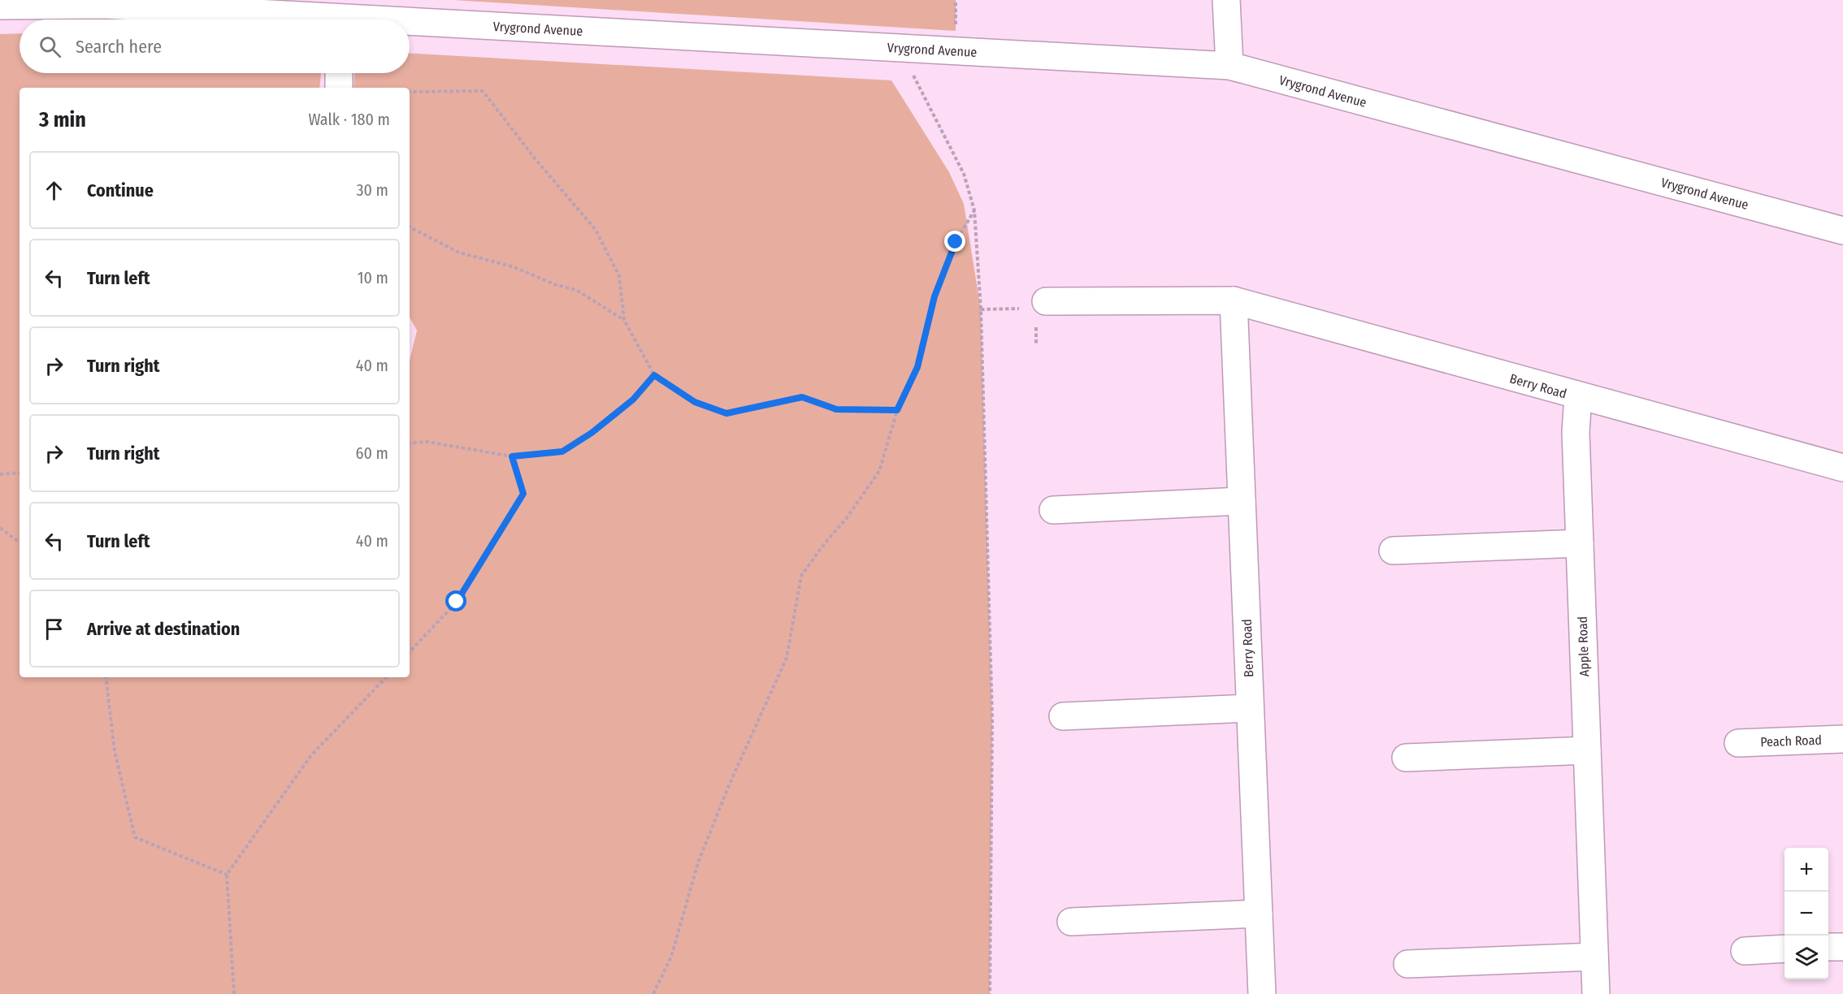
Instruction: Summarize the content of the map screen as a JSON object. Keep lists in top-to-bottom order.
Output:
{
  "streets": {
    "street": [
      "Vrygrond Avenue",
      "Berry Road",
      "Apple Road",
      "Peach Road"
    ]
  },
  "crossings": [
    ["Berry Road", "Apple Road"]
  ],
  "page": {
    "search": "Search here",
    "heading": ["3 min", "Walk · 180 m"],
    "list": [
      ["Continue", "30 m"],
      ["Turn left", "10 m"],
      ["Turn right", "40 m"],
      ["Turn right", "60 m"],
      ["Turn left", "40 m"],
      "Arrive at destination"
    ],
    "map_buttons": ["+", "−"]
  }
}
